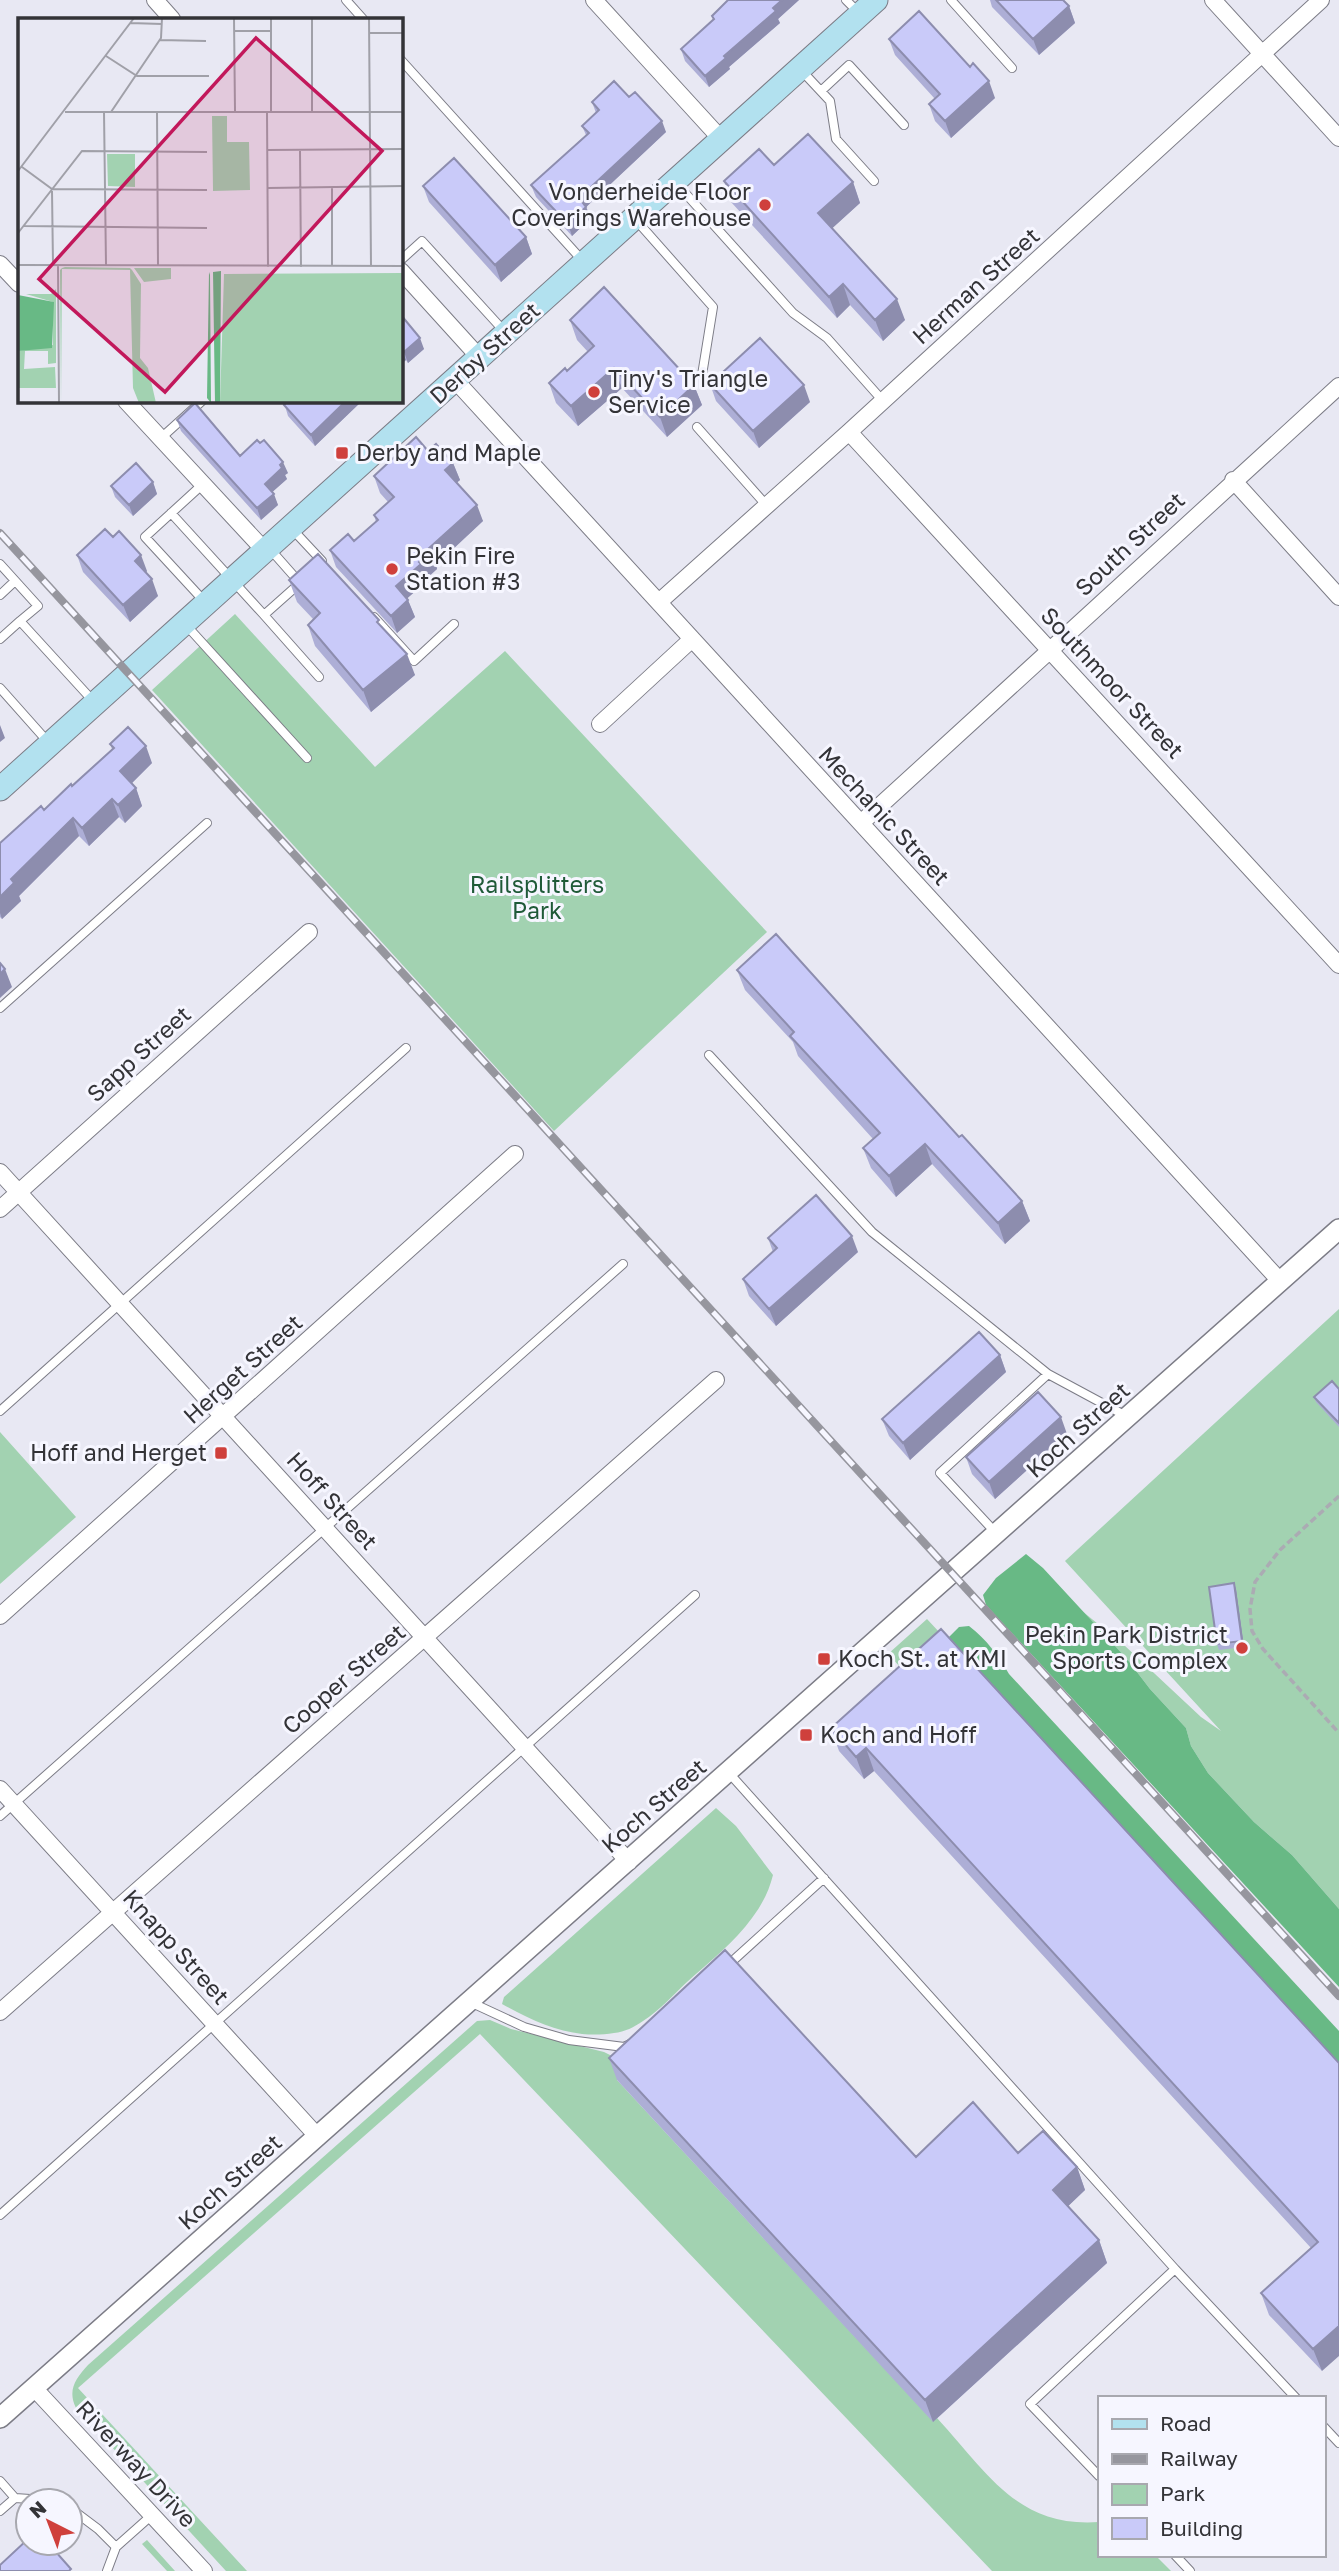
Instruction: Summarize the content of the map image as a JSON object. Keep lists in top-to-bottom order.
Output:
{
  "streets": {
    "main road": ["Derby Street"],
    "street": [
      "Herman Street",
      "South Street",
      "Southmoor Street",
      "Mechanic Street",
      "Sapp Street",
      "Herget Street",
      "Koch Street",
      "Hoff Street",
      "Cooper Street",
      "Knapp Street",
      "Riverway Drive"
    ]
  },
  "crossings": [
    ["Herman Street", "Southmoor Street"],
    ["Herman Street", "Mechanic Street"],
    ["Derby Street", "Mechanic Street"],
    ["South Street", "Southmoor Street"],
    ["South Street", "Mechanic Street"],
    ["Mechanic Street", "Koch Street"],
    ["Sapp Street", "Hoff Street"],
    ["Herget Street", "Hoff Street"],
    ["Koch Street", "Hoff Street"],
    ["Koch Street", "Knapp Street"],
    ["Koch Street", "Riverway Drive"],
    ["Hoff Street", "Cooper Street"],
    ["Cooper Street", "Knapp Street"]
  ],
  "parks": ["Railsplitters Park"],
  "places": {
    "other": [
      "Vonderheide Floor Coverings Warehouse",
      "Tiny's Triangle Service",
      "Pekin Fire Station #3",
      "Pekin Park District Sports Complex"
    ],
    "transit": [
      "Derby and Maple",
      "Hoff and Herget",
      "Koch St. at KMI",
      "Koch and Hoff"
    ]
  },
  "legend": [
    "Road",
    "Railway",
    "Park",
    "Building"
  ],
  "north": "top left"
}
